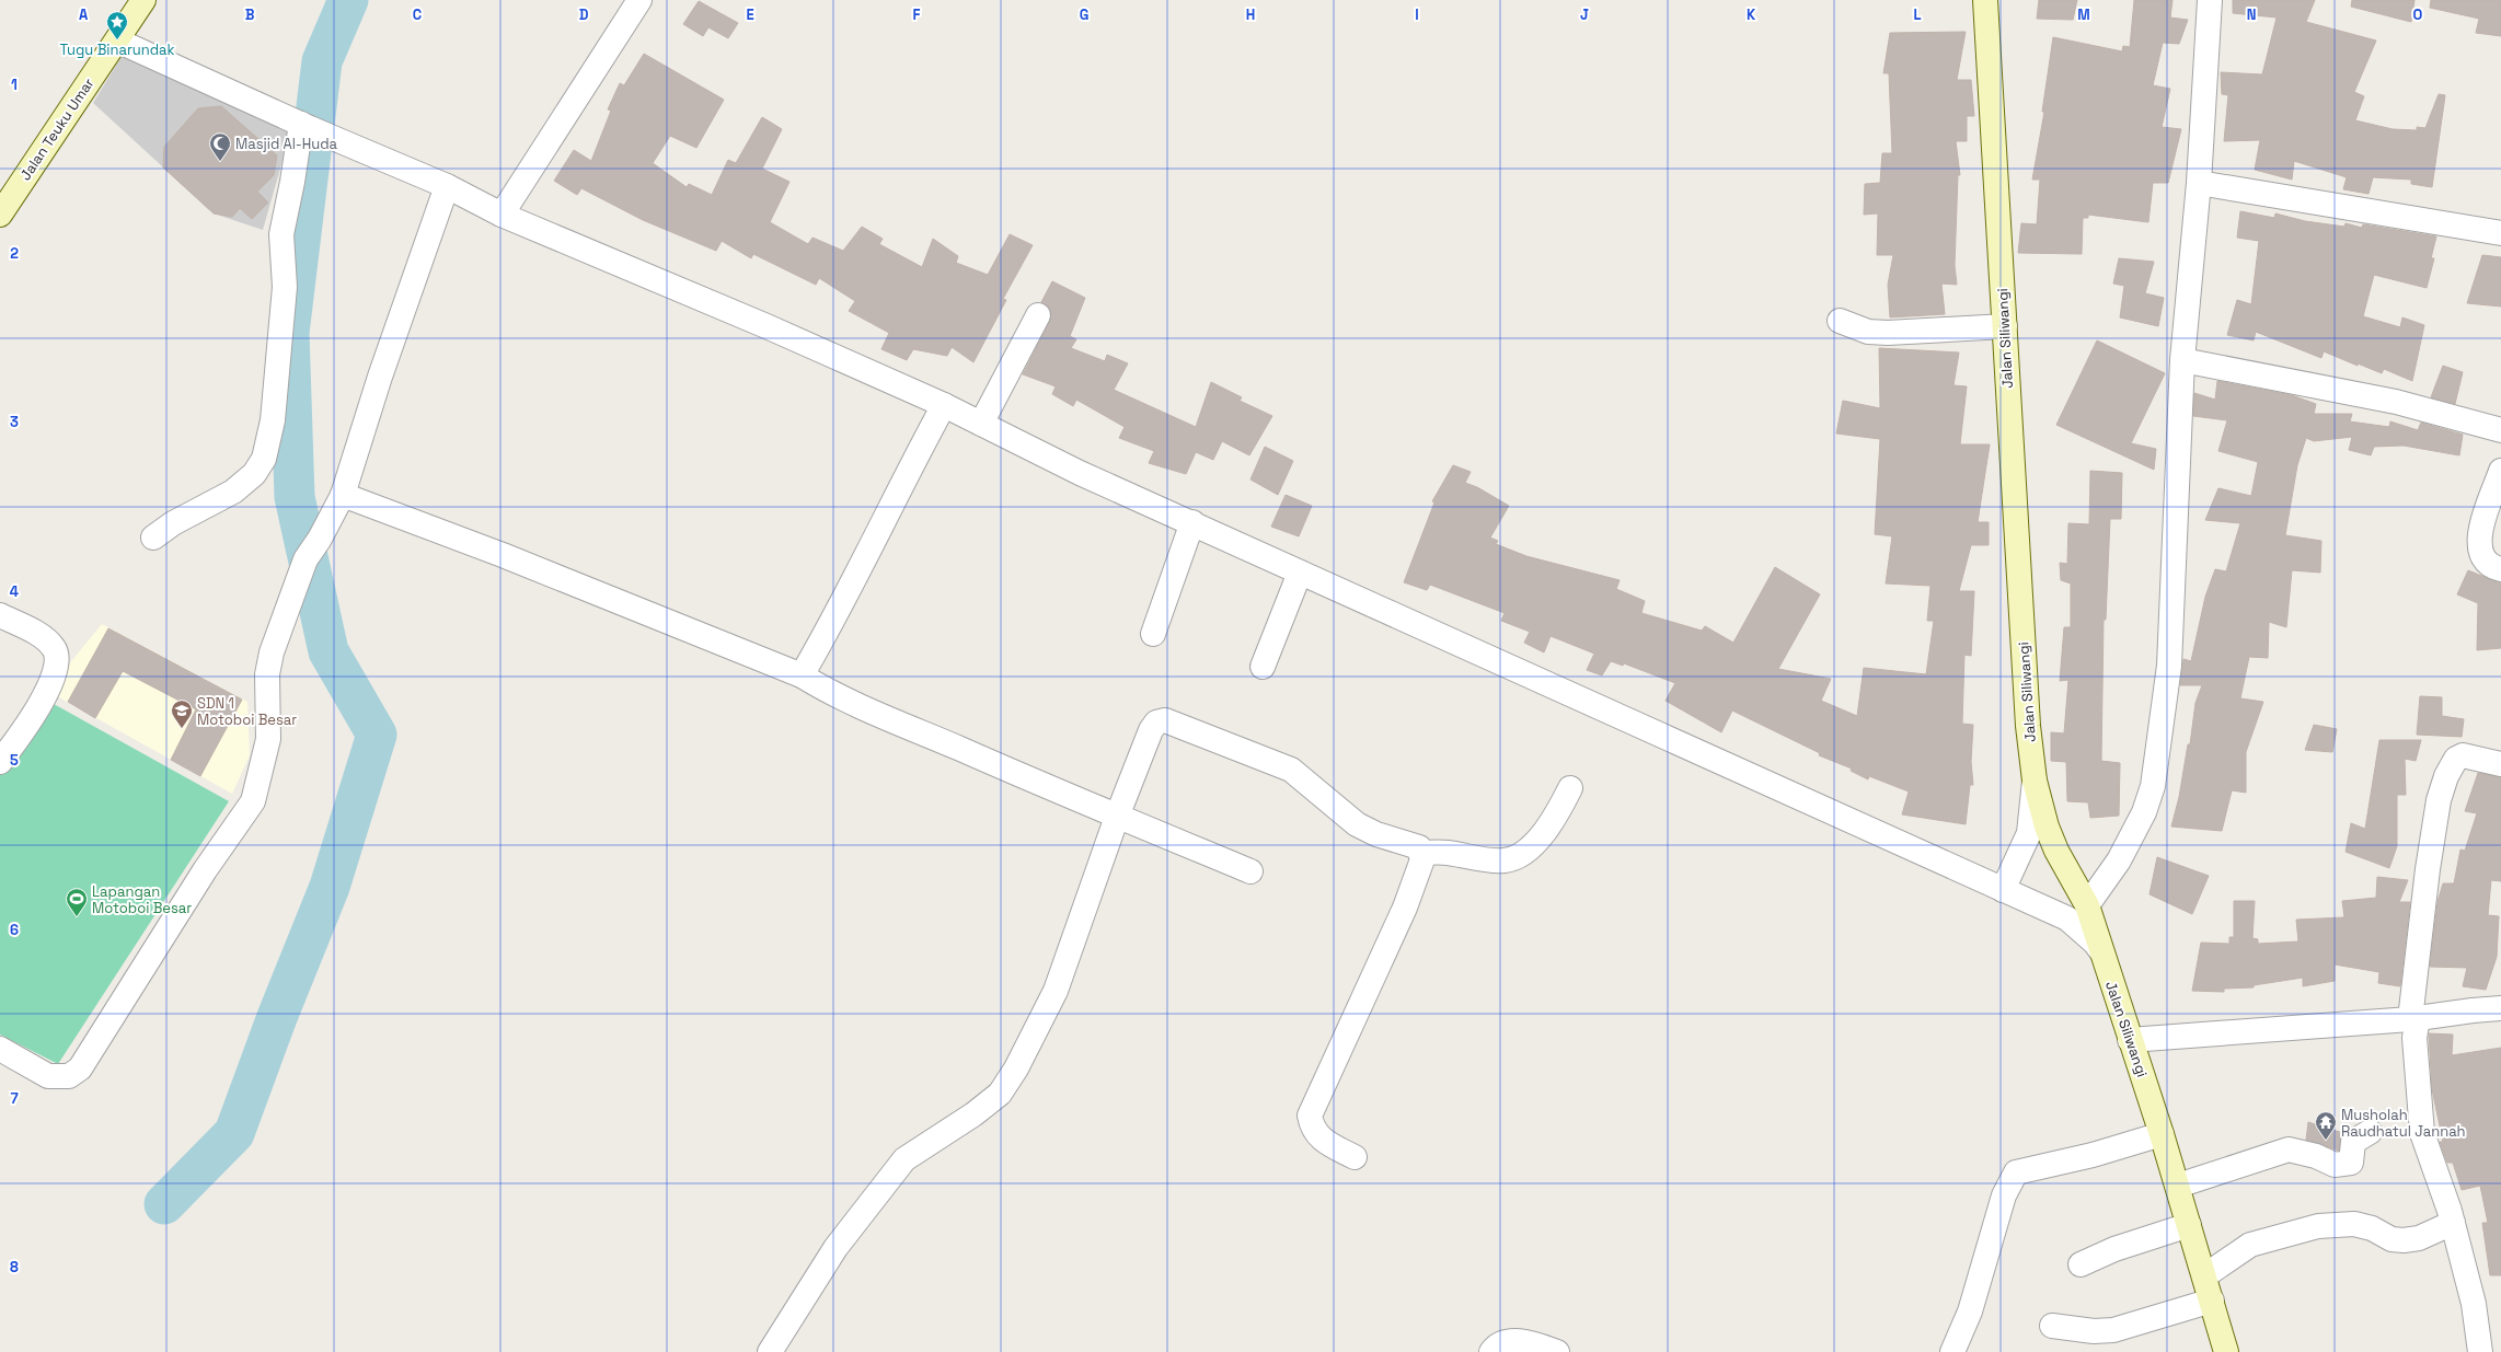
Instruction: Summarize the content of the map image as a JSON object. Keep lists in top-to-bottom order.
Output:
{
  "streets": {
    "main road": ["Jalan Teuku Umar", "Jalan Siliwangi"]
  },
  "places": {
    "place": ["Tugu Binarundak"],
    "mosque": ["Masjid Al-Huda"],
    "school or university": ["SDN 1 Motoboi Besar"],
    "sports": ["Lapangan Motoboi Besar"],
    "temple": ["Musholah Raudhatul Jannah"]
  },
  "grid": {
    "columns": [
      "A",
      "B",
      "C",
      "D",
      "E",
      "F",
      "G",
      "H",
      "I",
      "J",
      "K",
      "L",
      "M",
      "N",
      "O"
    ],
    "rows": [
      "1",
      "2",
      "3",
      "4",
      "5",
      "6",
      "7",
      "8"
    ]
  }
}
